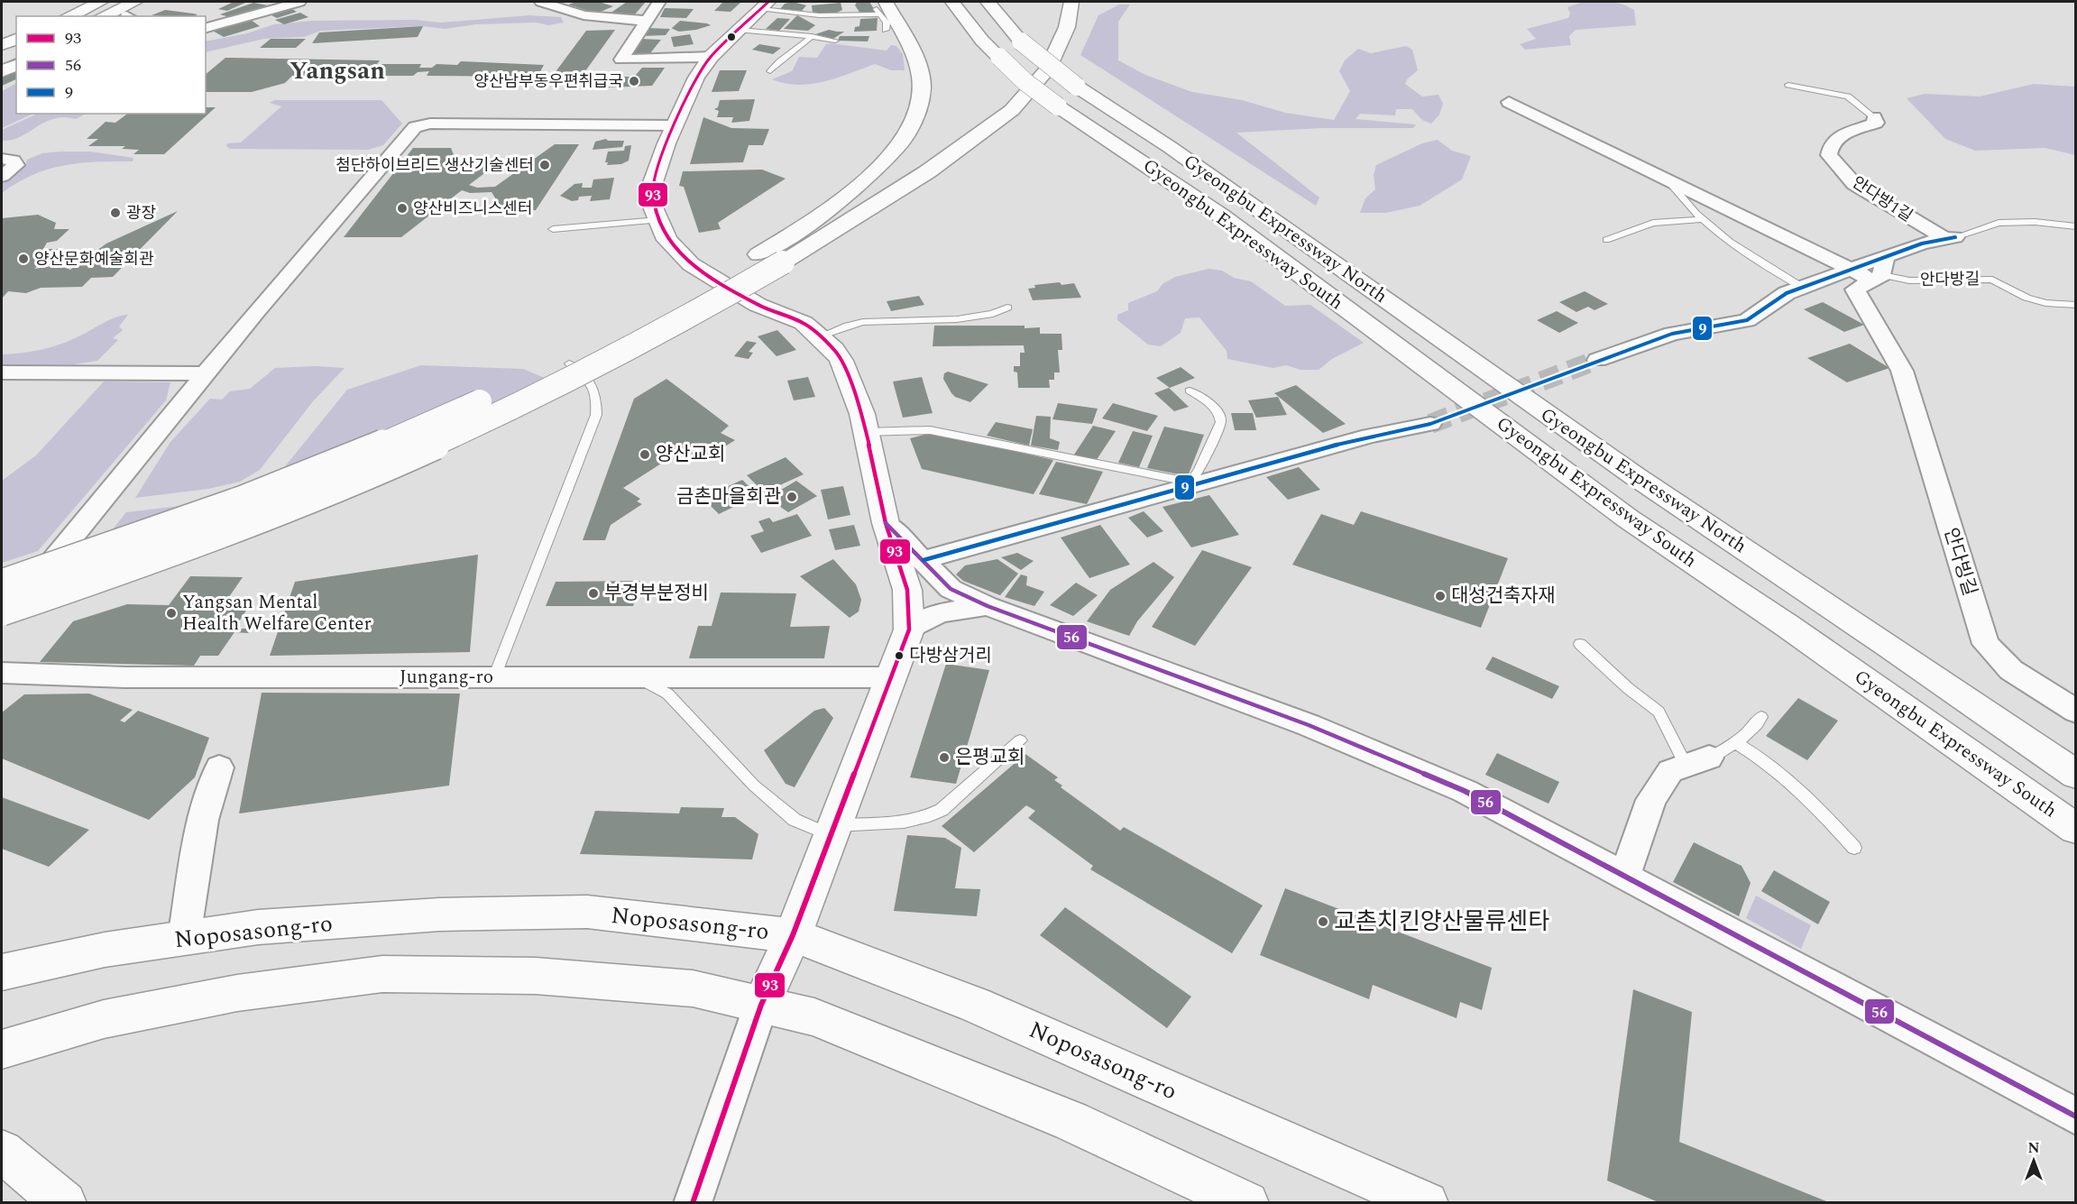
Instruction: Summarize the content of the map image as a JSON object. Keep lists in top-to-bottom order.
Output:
{
  "streets": {
    "main road": ["Gyeongbu Expressway North", "Gyeongbu Expressway South", "Noposasong-ro"],
    "street": [
      "안다방1길",
      "안다방길",
      "안다빙길",
      "Jungang-ro"
    ]
  },
  "crossings": [
    ["안다방1길", "안다방길"]
  ],
  "districts": ["Yangsan"],
  "places": [
    "양산남부동우편취급국",
    "첨단하이브리드 생산기술센터",
    "양산비즈니스센터",
    "광장",
    "양산문화예술회관",
    "양산교회",
    "금촌마을회관",
    "부경부분정비",
    "대성건축자재",
    "Yangsan Mental Health Welfare Center",
    "다방삼거리",
    "은평교회",
    "교촌치킨양산물류센타"
  ],
  "lines": ["transit line 93", "transit line 9", "transit line 56"],
  "legend": ["93", "56", "9"],
  "north": "top"
}
